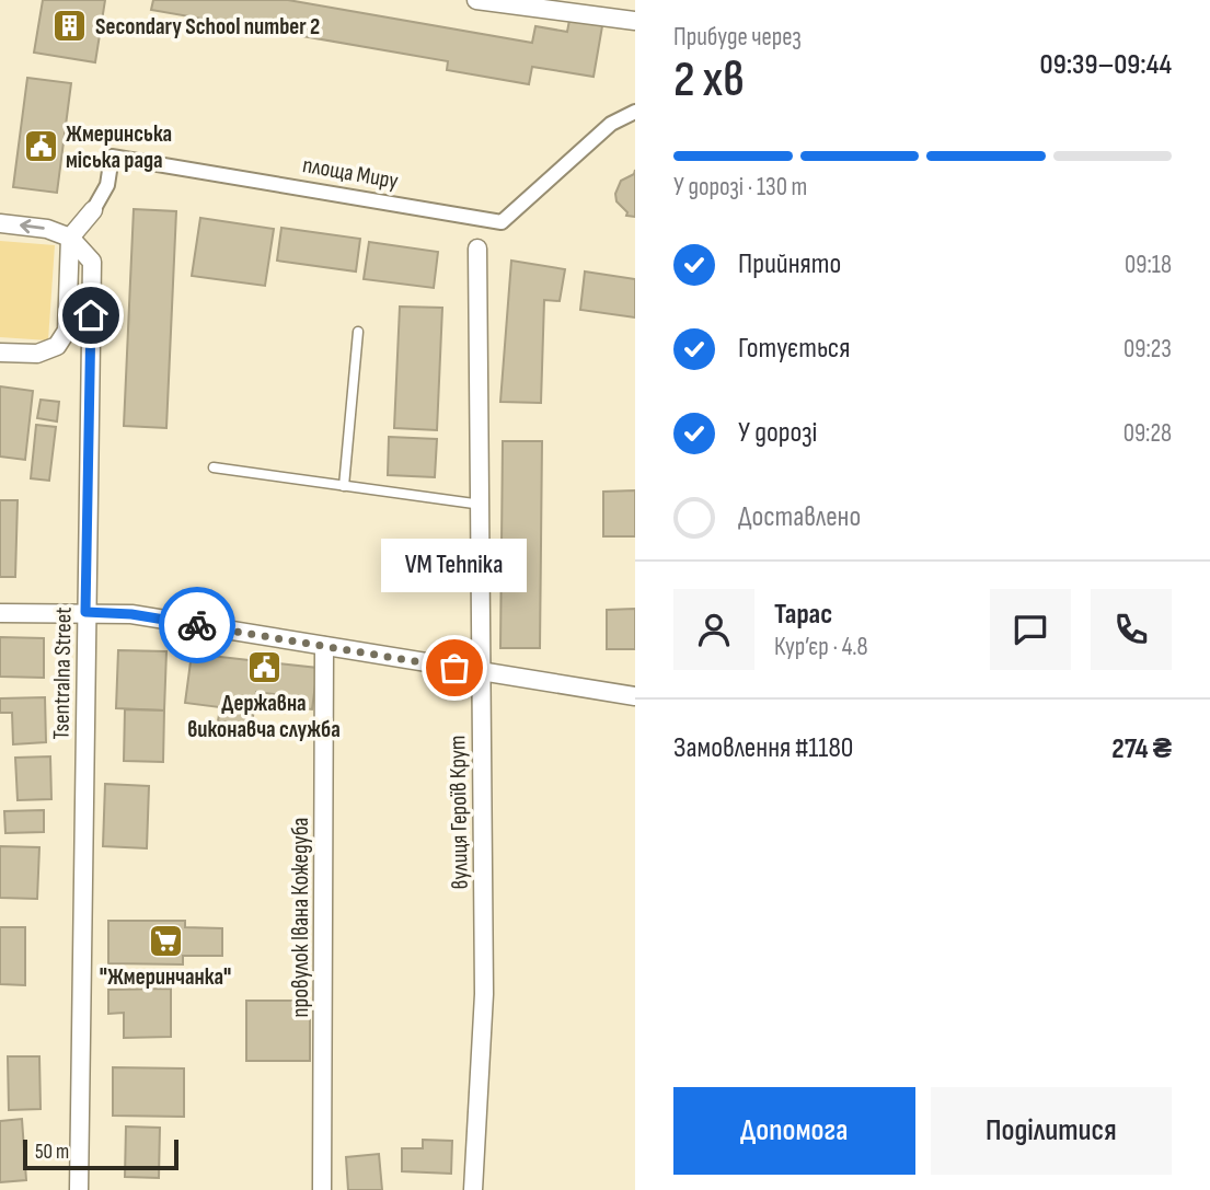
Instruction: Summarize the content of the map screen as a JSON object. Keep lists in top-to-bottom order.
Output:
{
  "streets": {
    "street": [
      "площа Миру",
      "Tsentralna Street",
      "вулиця Героїв Крут",
      "провулок Івана Кожедуба"
    ]
  },
  "crossings": [
    ["площа Миру", "Tsentralna Street"]
  ],
  "places": {
    "building": ["Secondary School number 2"],
    "public building": ["Жмеринська міська рада", "Державна виконавча служба"],
    "other": ["VM Tehnika"],
    "supermarket": ["\"Жмеринчанка\""]
  },
  "scale_bar": "50 m",
  "page": {
    "heading": ["2 хв", "Прибуде через", "09:39–09:44"],
    "panel": [
      "Тарас",
      "Кур’єр · 4.8",
      "Замовлення #1180",
      "274 ₴"
    ],
    "bar": "У дорозі · 130 m",
    "list": [
      ["Прийнято", "09:18"],
      ["Готується", "09:23"],
      ["У дорозі", "09:28"],
      "Доставлено"
    ],
    "bubble": "VM Tehnika",
    "buttons": ["Допомога", "Поділитися"],
    "scale": "50 m"
  }
}
